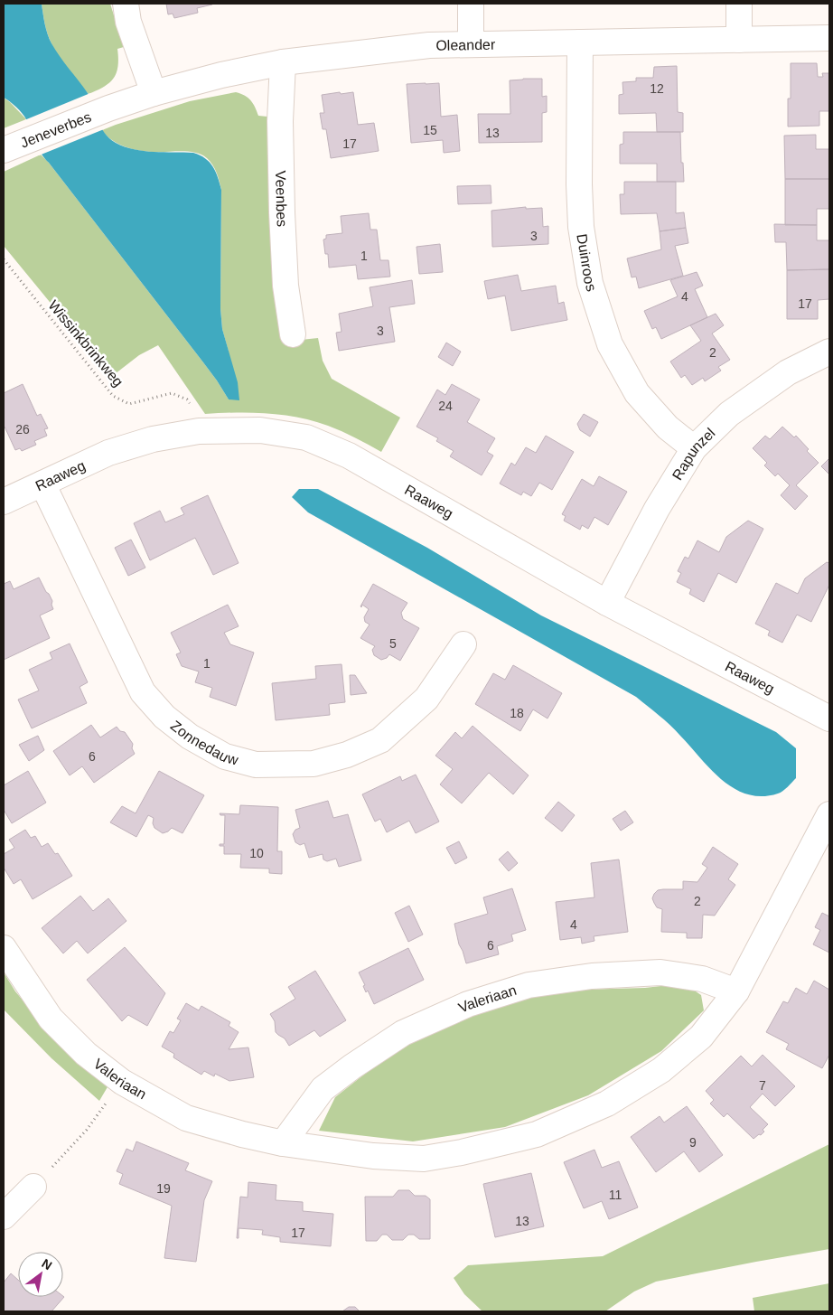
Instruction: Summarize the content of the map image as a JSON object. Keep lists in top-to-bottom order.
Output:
{
  "streets": {
    "street": [
      "Oleander",
      "Jeneverbes",
      "Veenbes",
      "Duinroos",
      "Rapunzel",
      "Raaweg",
      "Zonnedauw",
      "Valeriaan"
    ],
    "path": ["Wissinkbrinkweg"]
  },
  "crossings": [
    ["Oleander", "Jeneverbes"],
    ["Oleander", "Veenbes"],
    ["Oleander", "Duinroos"],
    ["Duinroos", "Rapunzel"],
    ["Wissinkbrinkweg", "Raaweg"],
    ["Rapunzel", "Raaweg"],
    ["Raaweg", "Zonnedauw"]
  ],
  "house_numbers": [
    "12",
    "15",
    "13",
    "17",
    "3",
    "1",
    "4",
    "17",
    "3",
    "2",
    "24",
    "26",
    "5",
    "1",
    "18",
    "6",
    "10",
    "2",
    "4",
    "6",
    "7",
    "9",
    "19",
    "11",
    "13",
    "17"
  ],
  "north": "top right"
}
